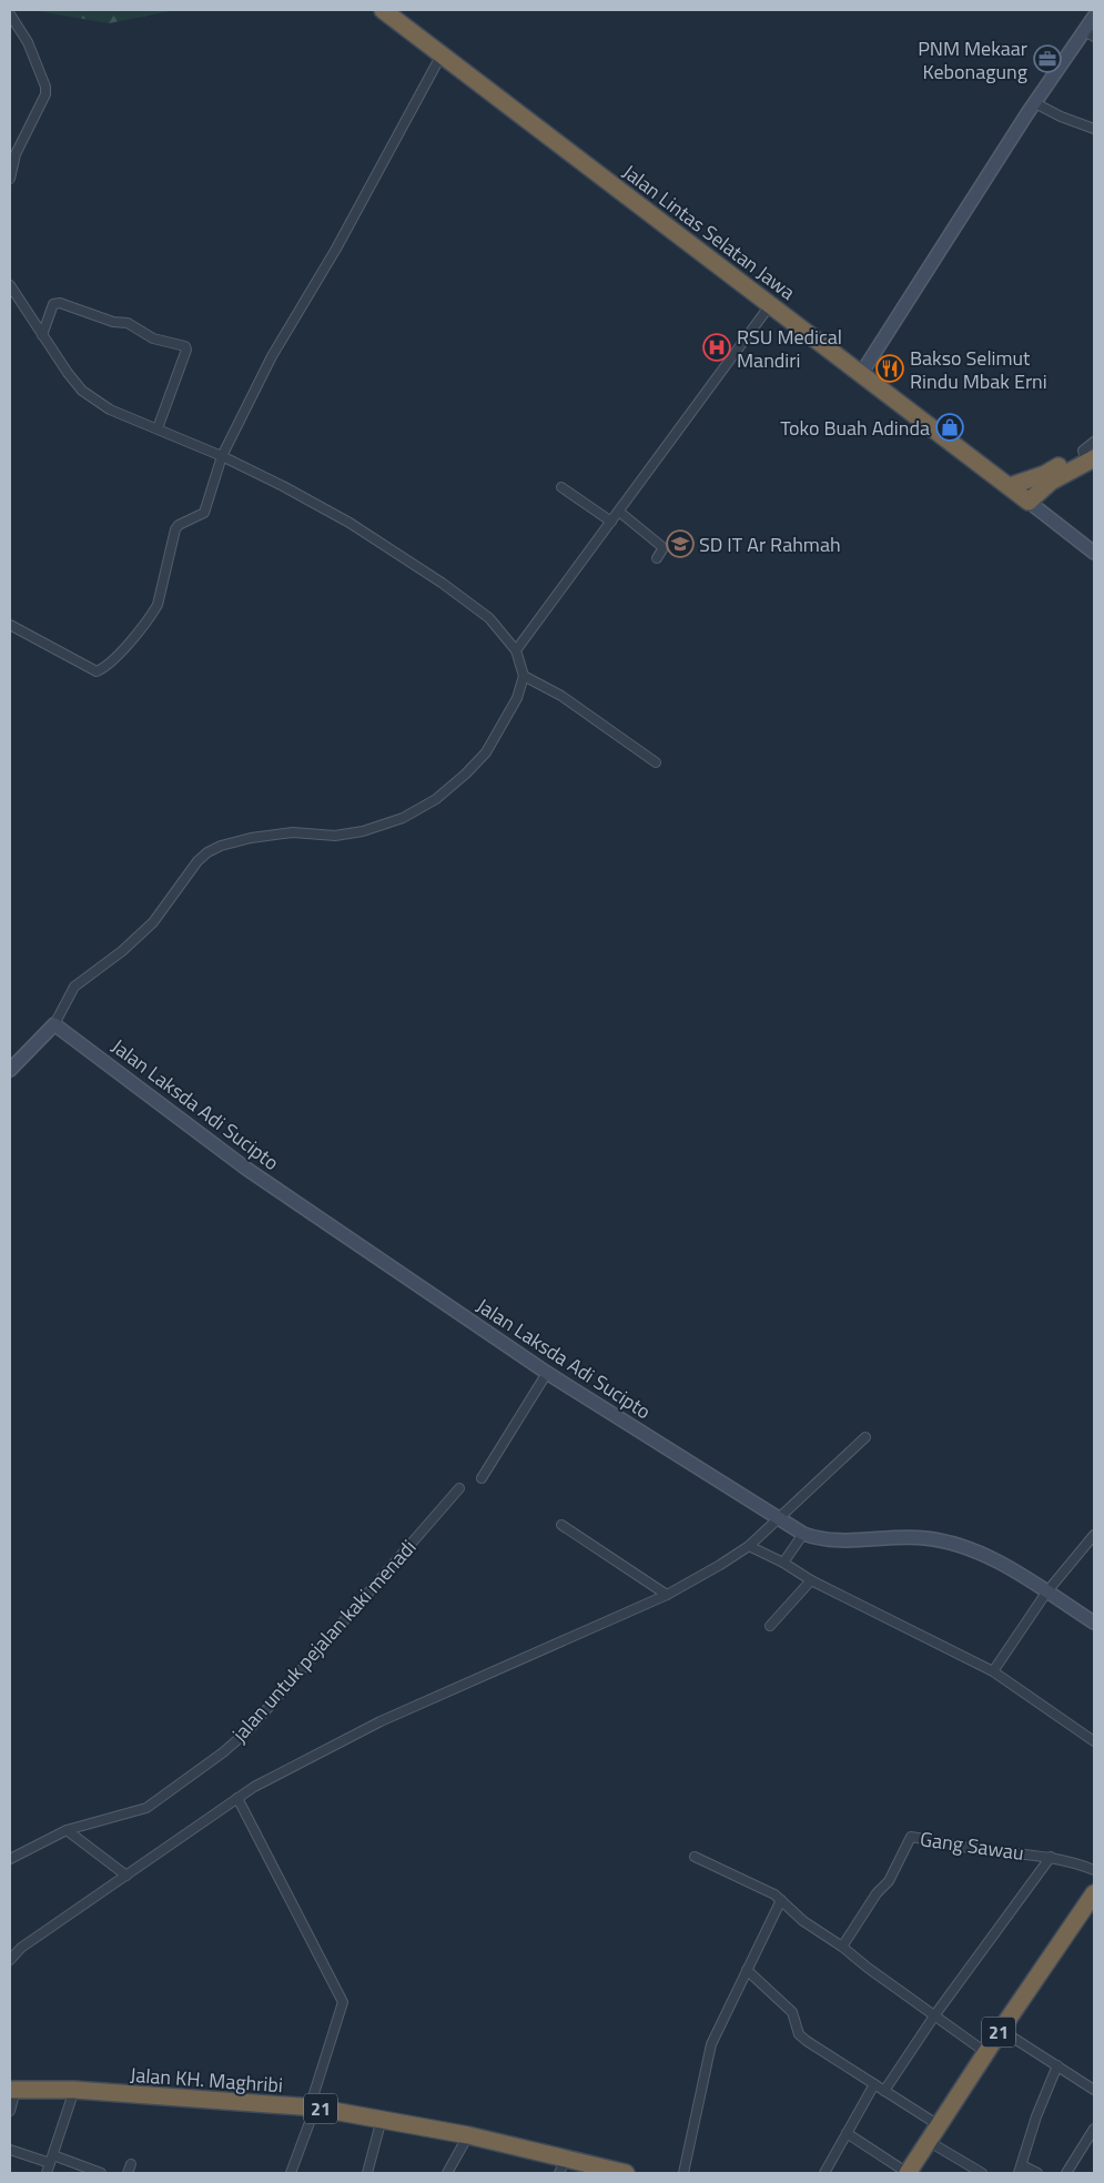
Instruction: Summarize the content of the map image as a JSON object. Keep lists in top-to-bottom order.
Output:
{
  "streets": {
    "highway": ["Jalan Lintas Selatan Jawa", "21", "Jalan KH. Maghribi"],
    "street": ["Jalan Laksda Adi Sucipto", "jalan untuk pejalan kaki menadi", "Gang Sawau"]
  },
  "places": {
    "office": ["PNM Mekaar Kebonagung"],
    "hospital": ["RSU Medical Mandiri"],
    "restaurant": ["Bakso Selimut Rindu Mbak Erni"],
    "shop": ["Toko Buah Adinda"],
    "school or university": ["SD IT Ar Rahmah"]
  }
}
